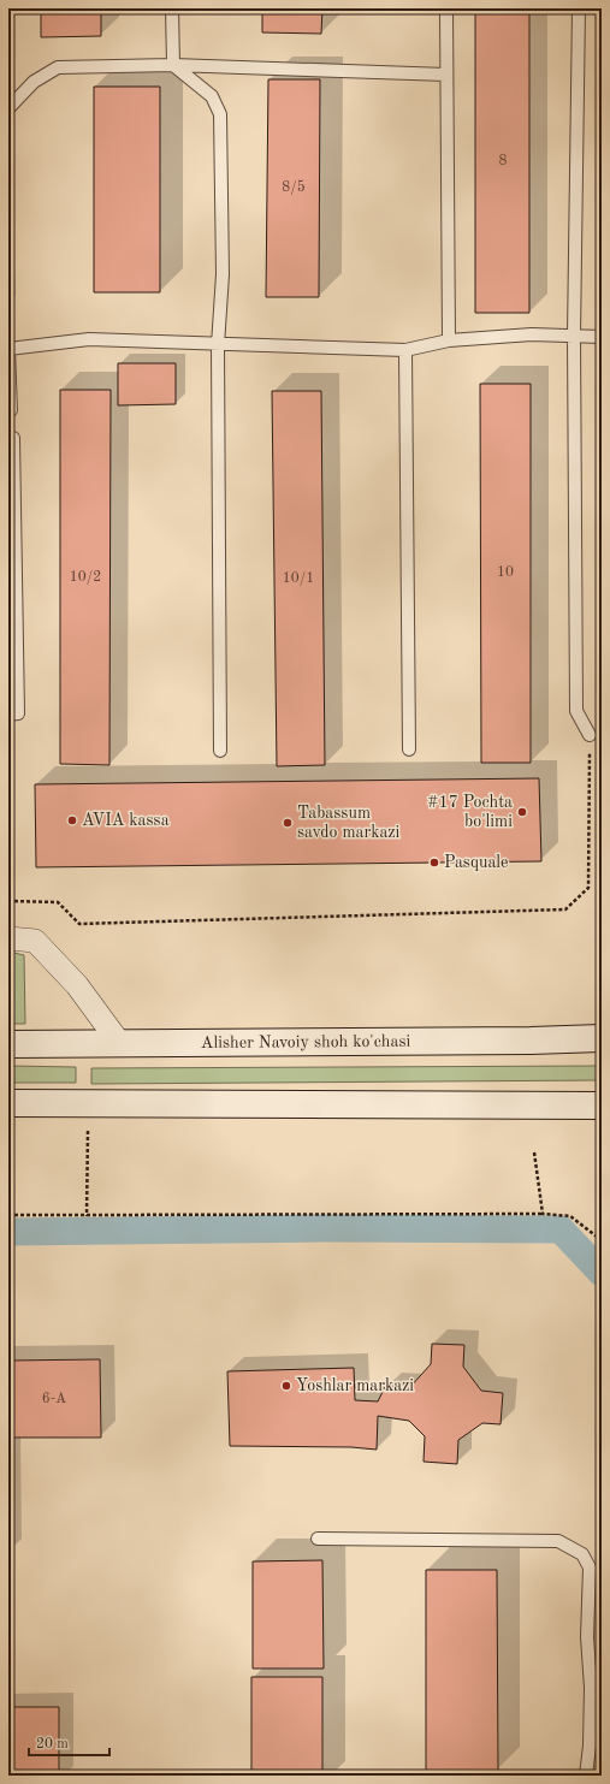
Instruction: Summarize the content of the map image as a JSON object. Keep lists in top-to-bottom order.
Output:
{
  "streets": {
    "main road": ["Alisher Navoiy shoh ko'chasi"]
  },
  "places": [
    "#17 Pochta bo'limi",
    "AVIA kassa",
    "Tabassum savdo markazi",
    "Pasquale",
    "Yoshlar markazi"
  ],
  "house_numbers": [
    "8",
    "8/5",
    "10",
    "10/2",
    "10/1",
    "6-A"
  ],
  "scale_bar": "20 m"
}
